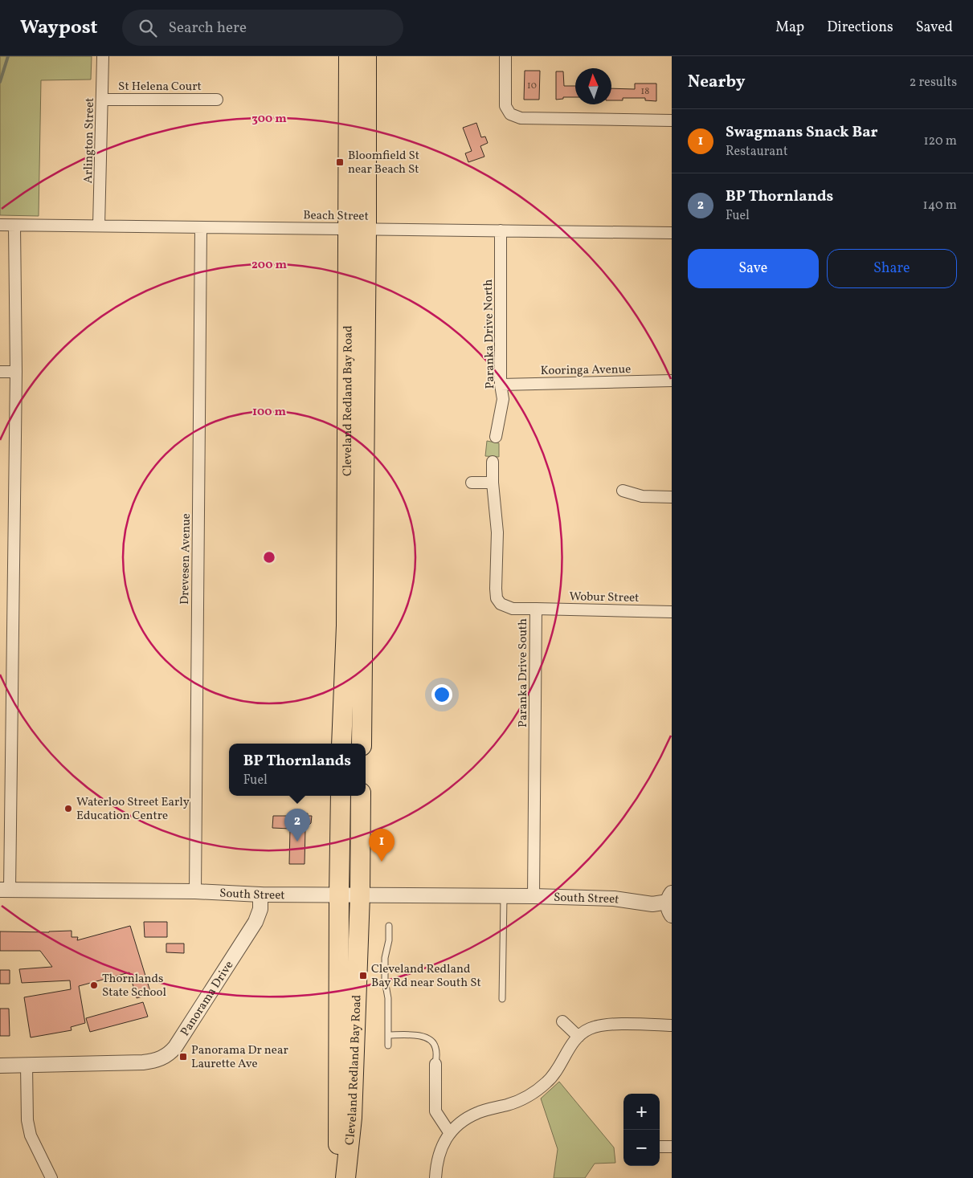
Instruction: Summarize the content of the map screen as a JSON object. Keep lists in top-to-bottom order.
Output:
{
  "streets": {
    "highway": ["Cleveland Redland Bay Road"],
    "street": [
      "St Helena Court",
      "Arlington Street",
      "Beach Street",
      "Paranka Drive North",
      "Kooringa Avenue",
      "Drevesen Avenue",
      "Wobur Street",
      "Paranka Drive South",
      "South Street",
      "Panorama Drive"
    ]
  },
  "crossings": [
    ["St Helena Court", "Arlington Street"],
    ["Arlington Street", "Beach Street"],
    ["Beach Street", "Paranka Drive North"],
    ["Beach Street", "Cleveland Redland Bay Road"],
    ["Beach Street", "Drevesen Avenue"],
    ["Paranka Drive North", "Kooringa Avenue"],
    ["Cleveland Redland Bay Road", "South Street"],
    ["Drevesen Avenue", "South Street"],
    ["Wobur Street", "Paranka Drive South"],
    ["Paranka Drive South", "South Street"],
    ["South Street", "Panorama Drive"]
  ],
  "places": {
    "transit": ["Bloomfield St near Beach St", "Cleveland Redland Bay Rd near South St", "Panorama Dr near Laurette Ave"],
    "other": ["Waterloo Street Early Education Centre", "Thornlands State School"]
  },
  "house_numbers": ["10", "18"],
  "north": "top",
  "page": {
    "header": "Waypost",
    "search": "Search here",
    "nav": ["Map", "Directions", "Saved"],
    "heading": ["Nearby", "2 results"],
    "list": [
      {
        "mark": "1",
        "name": "Swagmans Snack Bar",
        "note": "Restaurant",
        "value": "120 m"
      },
      {
        "mark": "2",
        "name": "BP Thornlands",
        "note": "Fuel",
        "value": "140 m"
      }
    ],
    "buttons": ["Save", "Share"],
    "popup": ["BP Thornlands", "Fuel"],
    "pins": ["2", "1"],
    "map_buttons": ["+", "−"]
  },
  "rings": ["300 m", "200 m", "100 m"]
}
